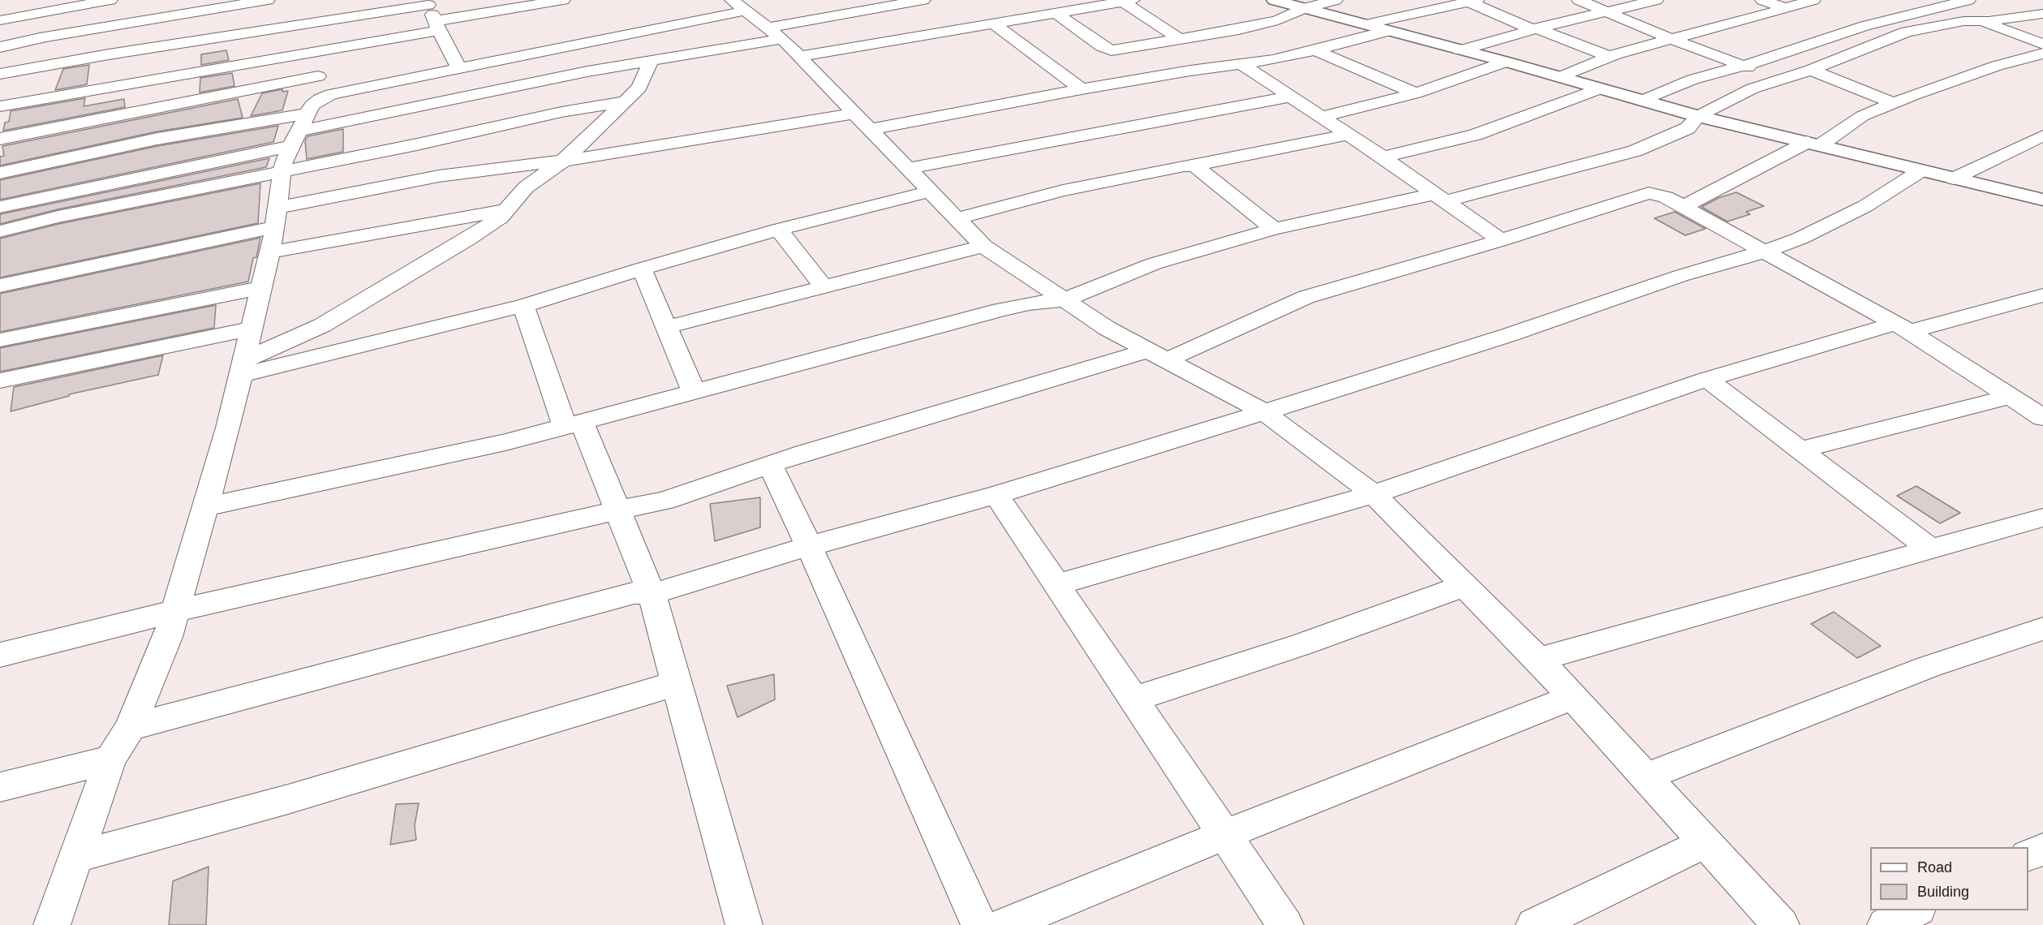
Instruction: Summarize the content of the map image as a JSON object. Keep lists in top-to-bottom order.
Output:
{
  "legend": ["Road", "Building"]
}
